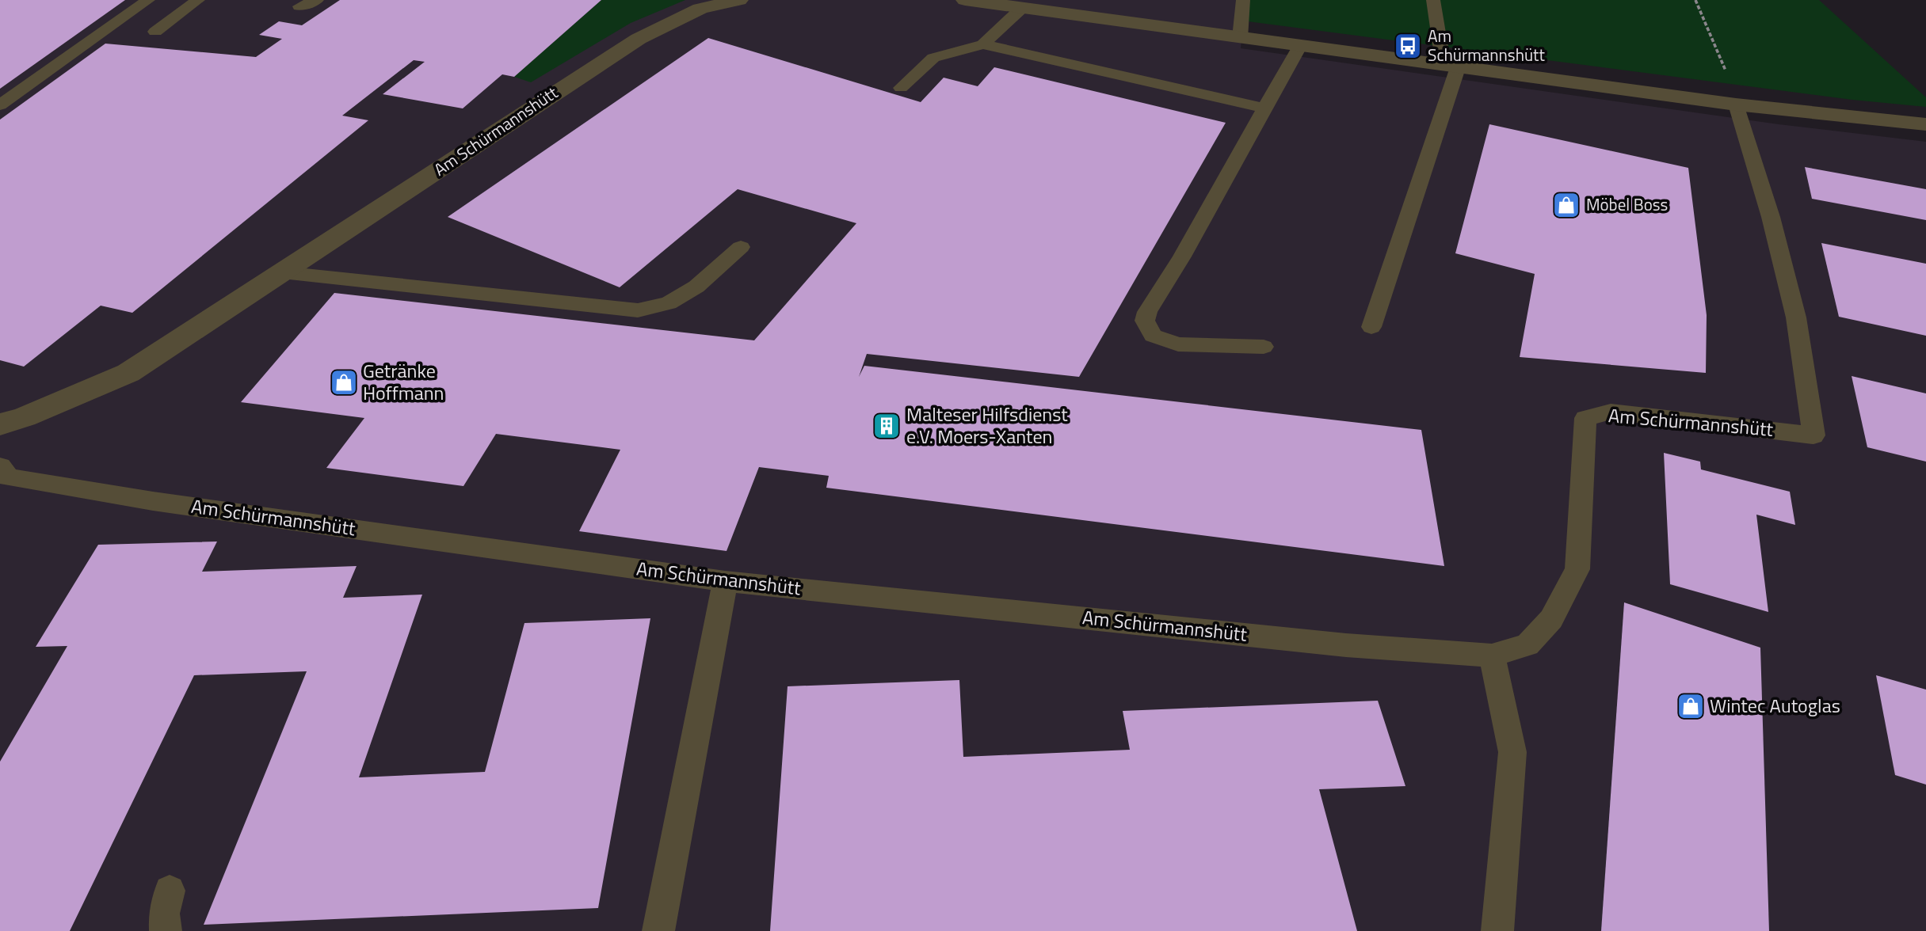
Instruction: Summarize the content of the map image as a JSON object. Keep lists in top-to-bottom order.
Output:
{
  "streets": {
    "street": ["Am Schürmannshütt"]
  },
  "places": {
    "bus stop": ["Am Schürmannshütt"],
    "shop": ["Möbel Boss", "Getränke Hoffmann", "Wintec Autoglas"],
    "building": ["Malteser Hilfsdienst e.V. Moers-Xanten"]
  }
}
